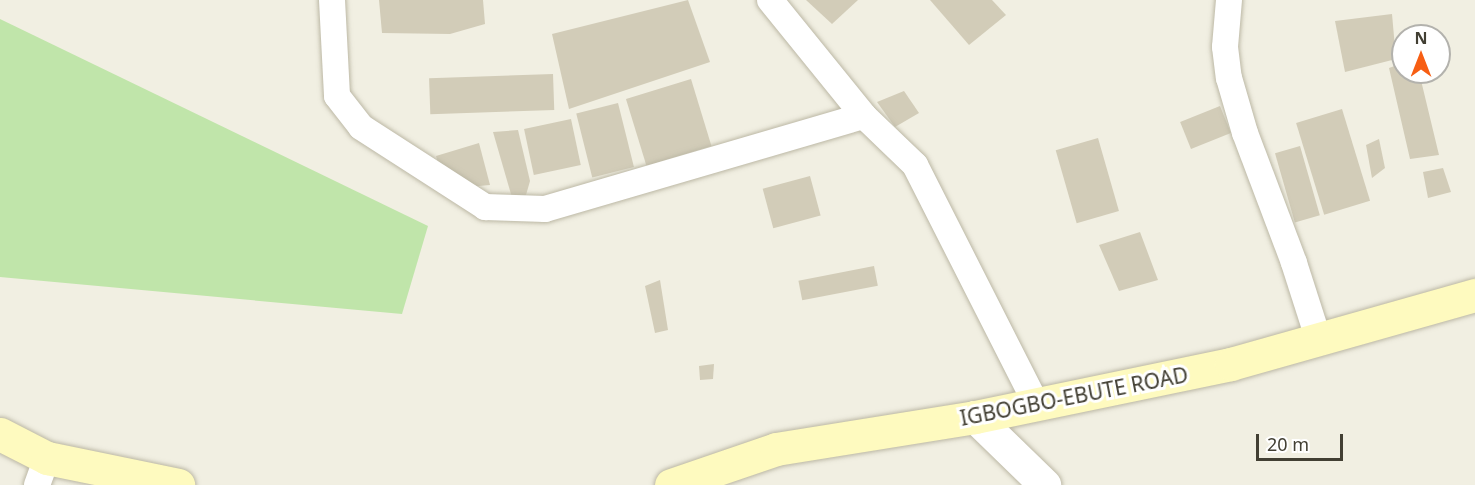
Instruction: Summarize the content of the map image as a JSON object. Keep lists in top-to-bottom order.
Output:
{
  "streets": {
    "main road": ["IGBOGBO-EBUTE ROAD"]
  },
  "scale_bar": "20 m",
  "north": "top"
}
